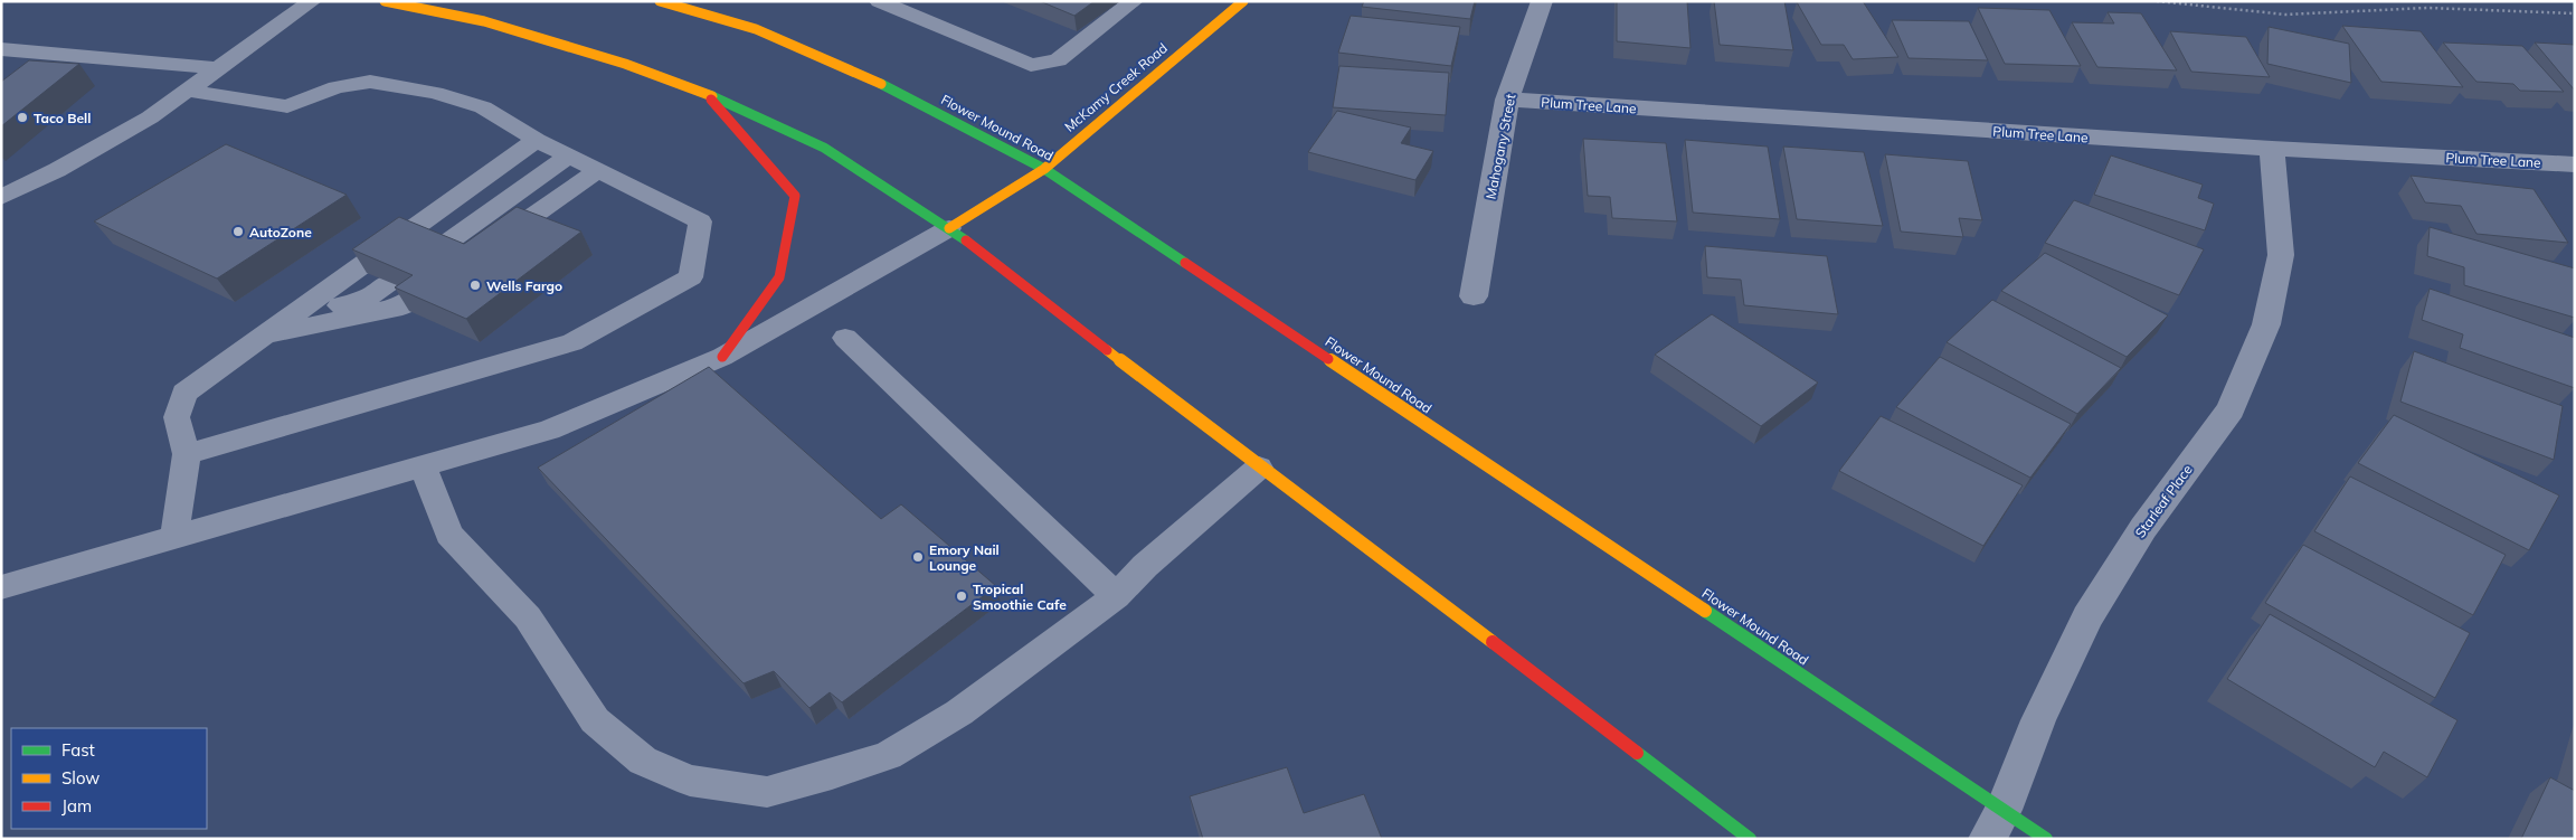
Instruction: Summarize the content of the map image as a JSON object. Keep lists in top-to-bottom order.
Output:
{
  "streets": {
    "main road": ["McKamy Creek Road", "Flower Mound Road"],
    "street": ["Plum Tree Lane", "Mahogany Street", "Starleaf Place"]
  },
  "crossings": [
    ["McKamy Creek Road", "Flower Mound Road"],
    ["Plum Tree Lane", "Mahogany Street"],
    ["Plum Tree Lane", "Starleaf Place"],
    ["Flower Mound Road", "Starleaf Place"]
  ],
  "places": [
    "Taco Bell",
    "AutoZone",
    "Wells Fargo",
    "Emory Nail Lounge",
    "Tropical Smoothie Cafe"
  ],
  "legend": ["Fast", "Slow", "Jam"]
}
